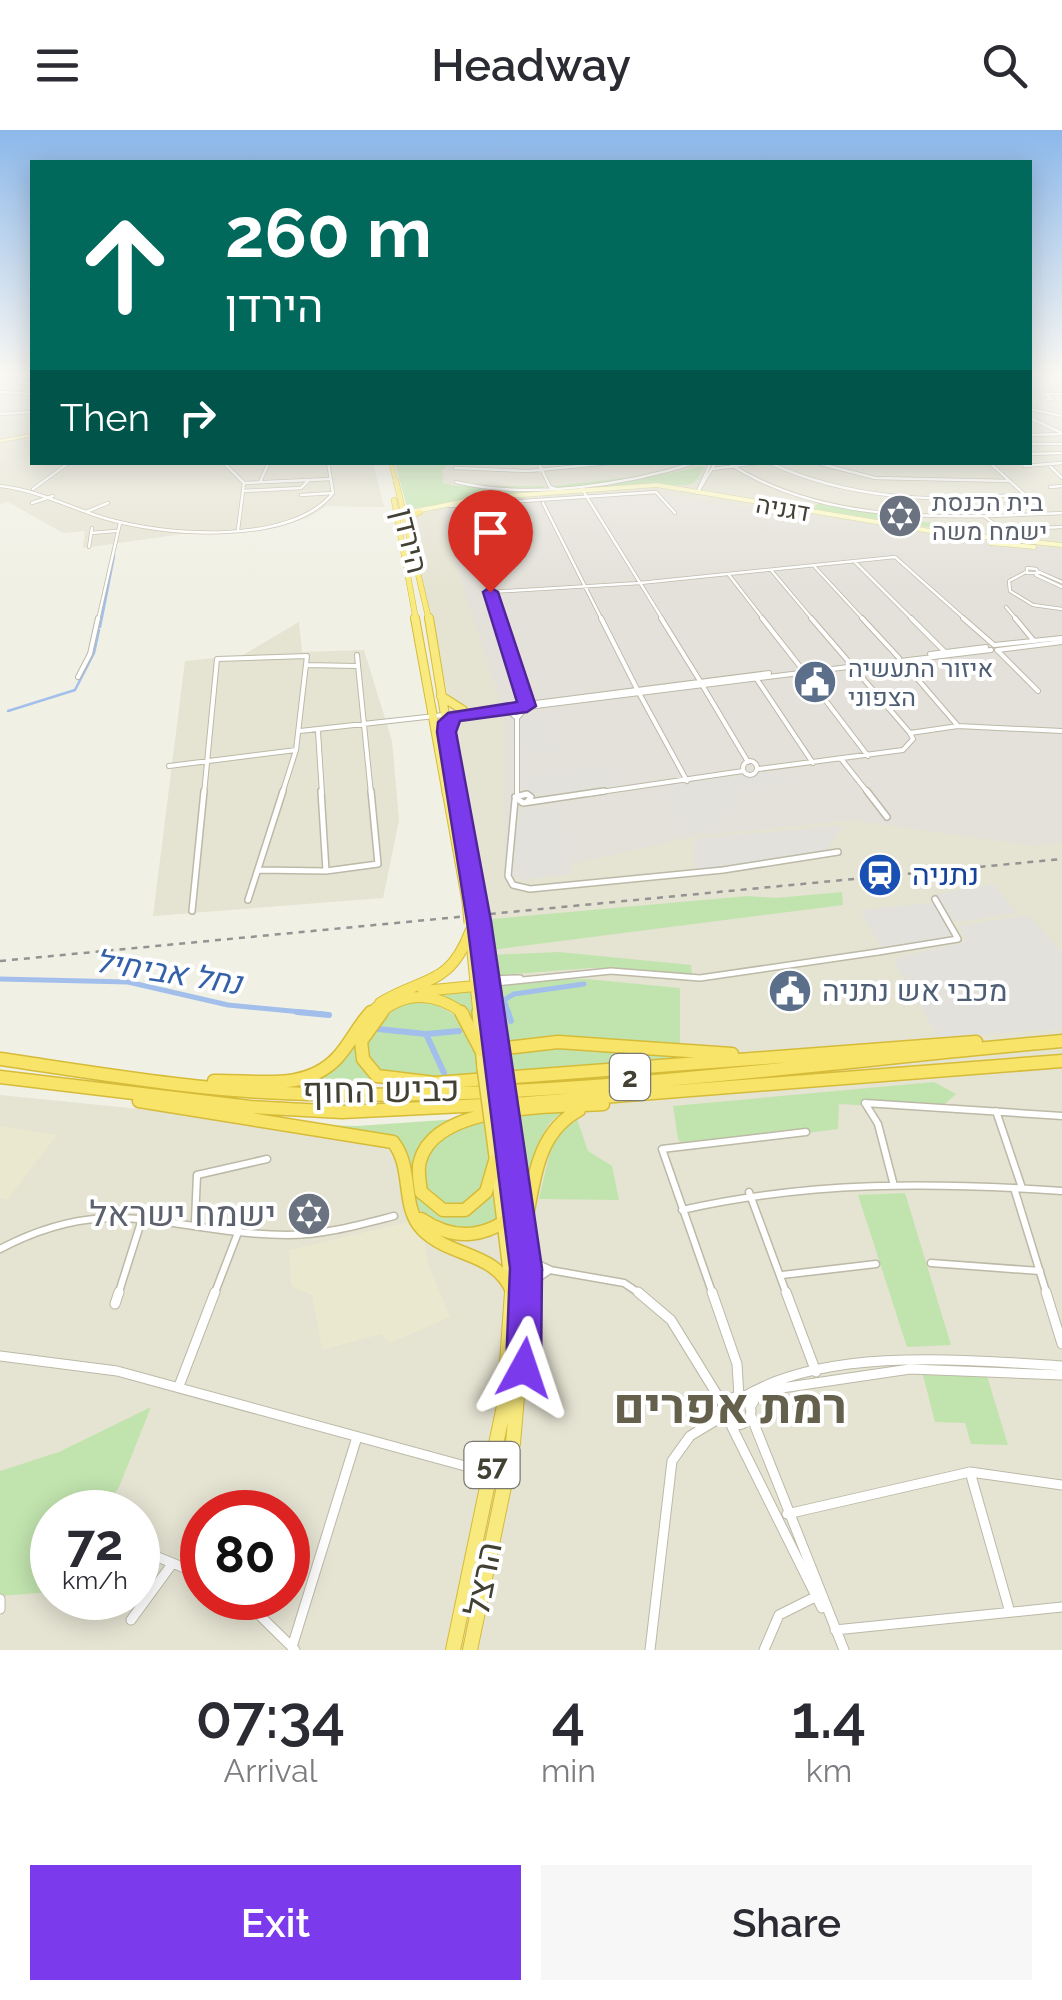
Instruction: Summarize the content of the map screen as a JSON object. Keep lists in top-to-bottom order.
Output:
{
  "streets": {
    "highway": [
      "הירדן",
      "2",
      "כביש החוף",
      "57",
      "הרצל"
    ],
    "main road": ["דגניה"]
  },
  "crossings": [
    ["דגניה", "הירדן"],
    ["הירדן", "הרצל"]
  ],
  "districts": ["רמת אפרים"],
  "water": ["נחל אביחיל"],
  "places": {
    "synagogue": ["בית הכנסת ישמח משה", "ישמח ישראל"],
    "public building": ["איזור התעשיה הצפוני", "מכבי אש נתניה"],
    "station": ["נתניה"]
  },
  "page": {
    "header": "Headway",
    "turn": ["260 m", "הירדן"],
    "then": "Then",
    "speed": "72 km/h",
    "limit": "80",
    "eta": [
      "07:34",
      "Arrival",
      "4",
      "min",
      "1.4",
      "km"
    ],
    "buttons": ["Exit", "Share"]
  }
}
